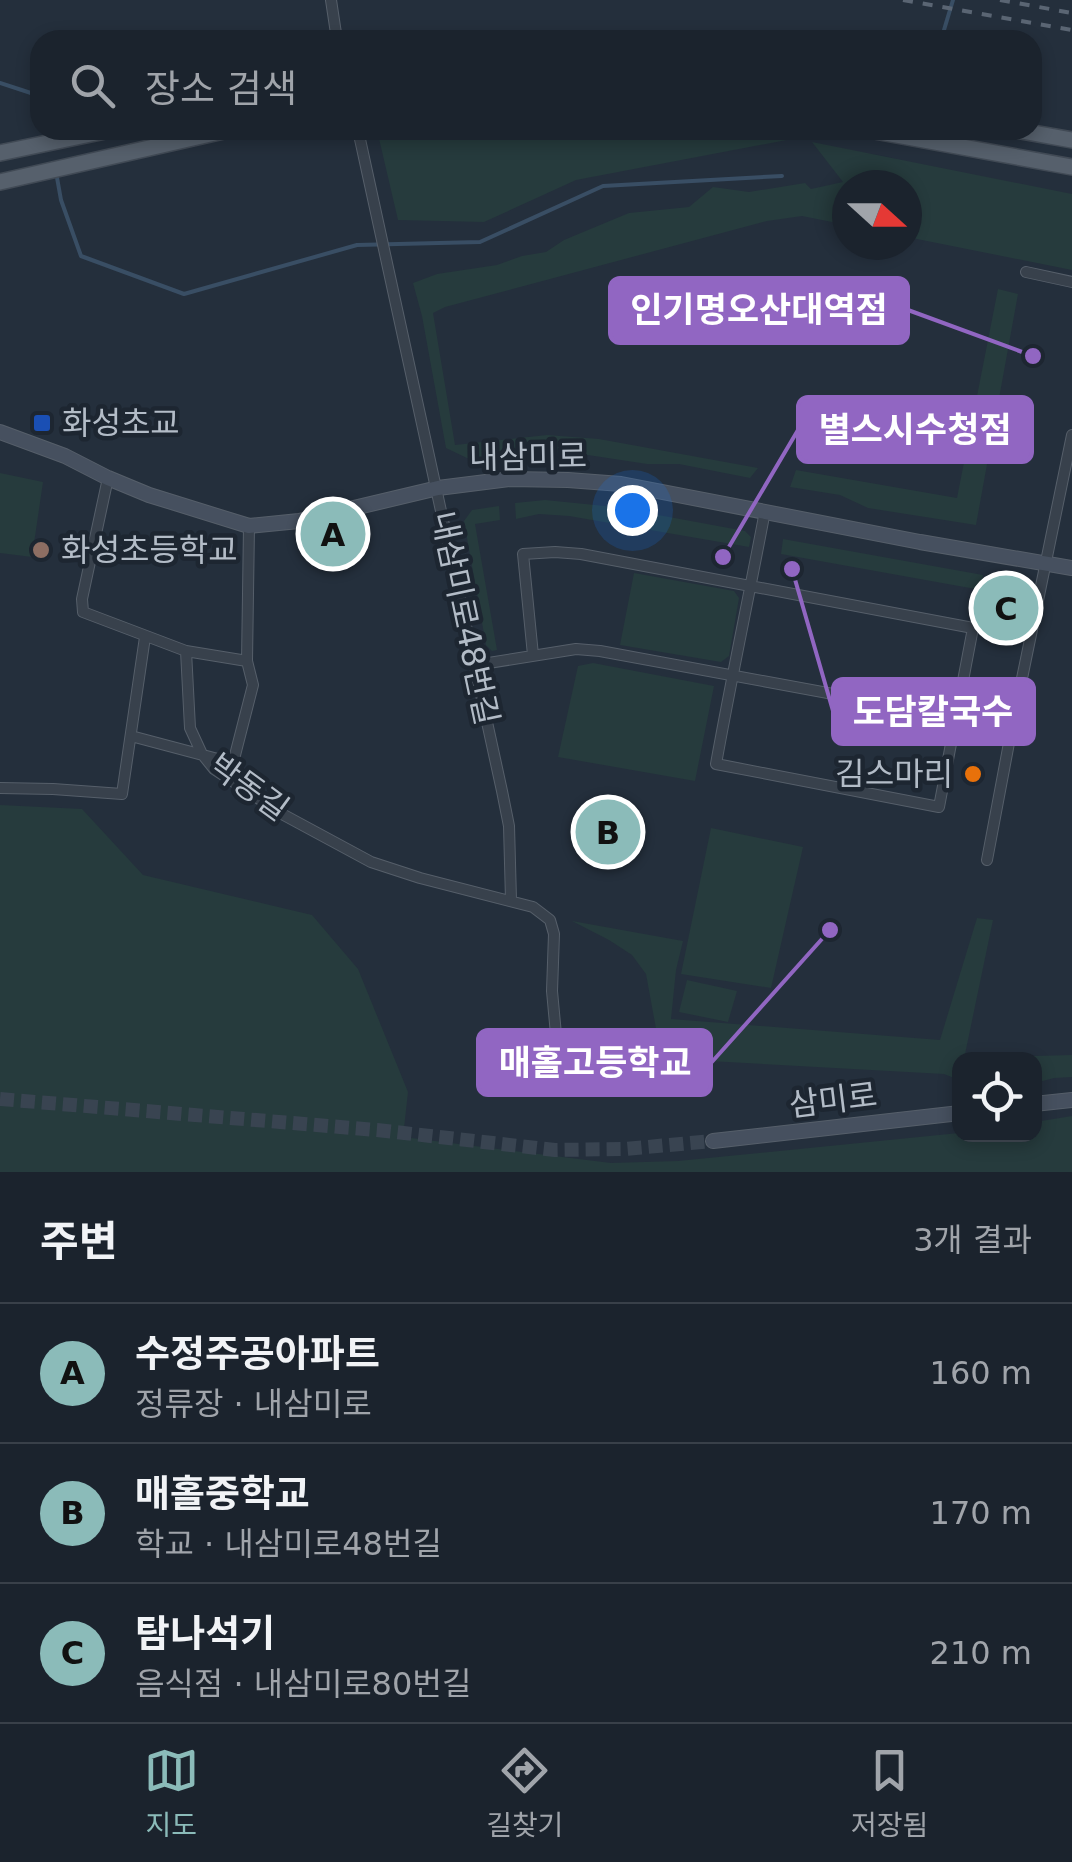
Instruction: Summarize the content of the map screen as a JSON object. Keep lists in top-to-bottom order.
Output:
{
  "streets": {
    "street": [
      "내삼미로",
      "내삼미로48번길",
      "박동길",
      "삼미로"
    ]
  },
  "crossings": [
    ["내삼미로", "내삼미로48번길"],
    ["내삼미로48번길", "박동길"]
  ],
  "places": {
    "other": [
      "인기명오산대역점",
      "화성초등학교",
      "별스시수청점",
      "도담칼국수",
      "김스마리",
      "매홀고등학교"
    ],
    "transit": ["화성초교"]
  },
  "north": "right",
  "page": {
    "search": "장소 검색",
    "pins": ["A", "C", "B"],
    "heading": ["주변", "3개 결과"],
    "list": [
      {
        "mark": "A",
        "name": "수정주공아파트",
        "note": "정류장 · 내삼미로",
        "value": "160 m"
      },
      {
        "mark": "B",
        "name": "매홀중학교",
        "note": "학교 · 내삼미로48번길",
        "value": "170 m"
      },
      {
        "mark": "C",
        "name": "탐나석기",
        "note": "음식점 · 내삼미로80번길",
        "value": "210 m"
      }
    ],
    "nav": ["지도", "길찾기", "저장됨"]
  }
}
